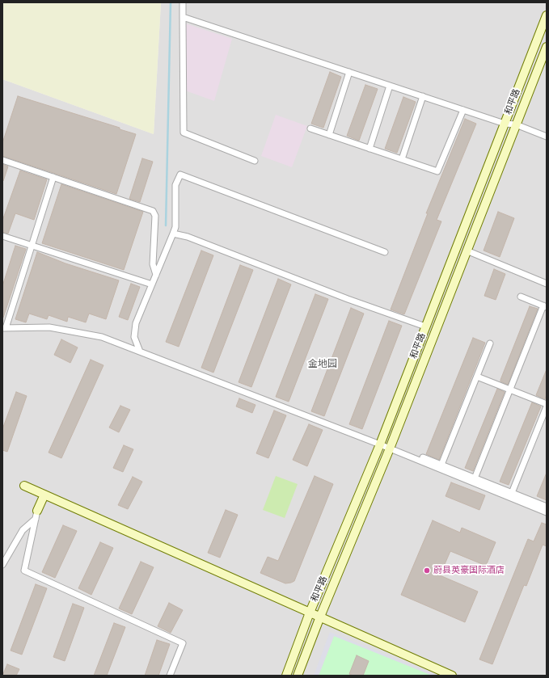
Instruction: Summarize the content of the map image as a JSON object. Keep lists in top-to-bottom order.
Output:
{
  "streets": {
    "street": ["和平路"]
  },
  "districts": ["金地园"],
  "places": ["蔚县英豪国际酒店"]
}
